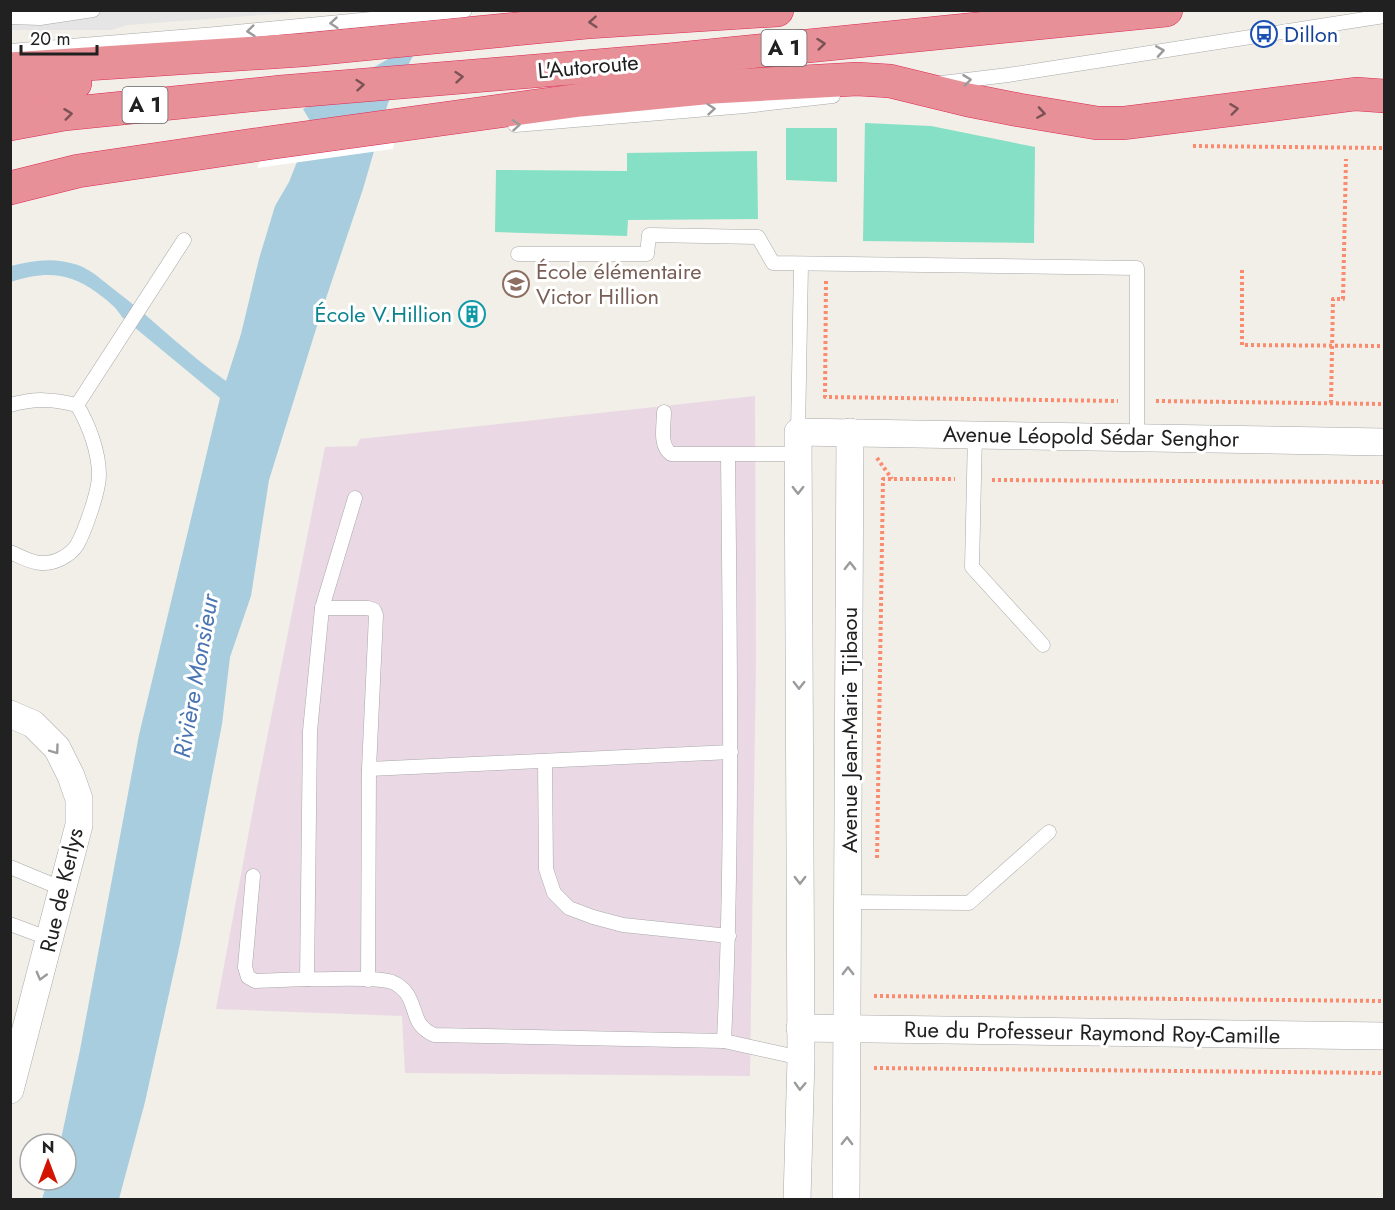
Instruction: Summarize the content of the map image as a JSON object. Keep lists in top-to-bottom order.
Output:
{
  "streets": {
    "highway": ["A 1", "L'Autoroute"],
    "street": [
      "Avenue Léopold Sédar Senghor",
      "Avenue Jean-Marie Tjibaou",
      "Rue de Kerlys",
      "Rue du Professeur Raymond Roy-Camille"
    ]
  },
  "crossings": [
    ["A 1", "L'Autoroute"],
    ["Avenue Léopold Sédar Senghor", "Avenue Jean-Marie Tjibaou"],
    ["Avenue Jean-Marie Tjibaou", "Rue du Professeur Raymond Roy-Camille"]
  ],
  "one_way": ["Rue de Kerlys"],
  "water": ["Rivière Monsieur"],
  "places": {
    "bus stop": ["Dillon"],
    "school or university": ["École élémentaire Victor Hillion"],
    "building": ["École V.Hillion"]
  },
  "scale_bar": "20 m",
  "north": "top"
}
